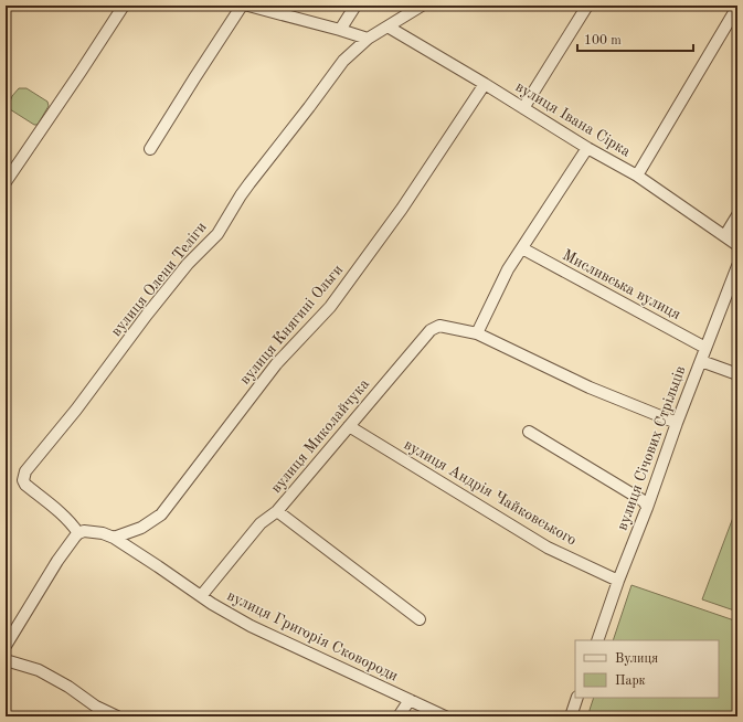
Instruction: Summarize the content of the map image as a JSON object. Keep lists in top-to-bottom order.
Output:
{
  "streets": {
    "street": [
      "вулиця Івана Сірка",
      "вулиця Олени Теліги",
      "Мисливська вулиця",
      "вулиця Княгині Ольги",
      "вулиця Миколайчука",
      "вулиця Січових Стрільців",
      "вулиця Андрія Чайковського",
      "вулиця Григорія Сковороди"
    ]
  },
  "crossings": [
    ["вулиця Івана Сірка", "вулиця Олени Теліги"],
    ["вулиця Івана Сірка", "вулиця Княгині Ольги"],
    ["вулиця Олени Теліги", "вулиця Григорія Сковороди"],
    ["Мисливська вулиця", "вулиця Січових Стрільців"],
    ["вулиця Княгині Ольги", "вулиця Григорія Сковороди"],
    ["вулиця Миколайчука", "вулиця Січових Стрільців"],
    ["вулиця Миколайчука", "вулиця Андрія Чайковського"],
    ["вулиця Миколайчука", "вулиця Григорія Сковороди"],
    ["вулиця Січових Стрільців", "вулиця Андрія Чайковського"]
  ],
  "legend": ["Вулиця", "Парк"],
  "scale_bar": "100 m"
}
